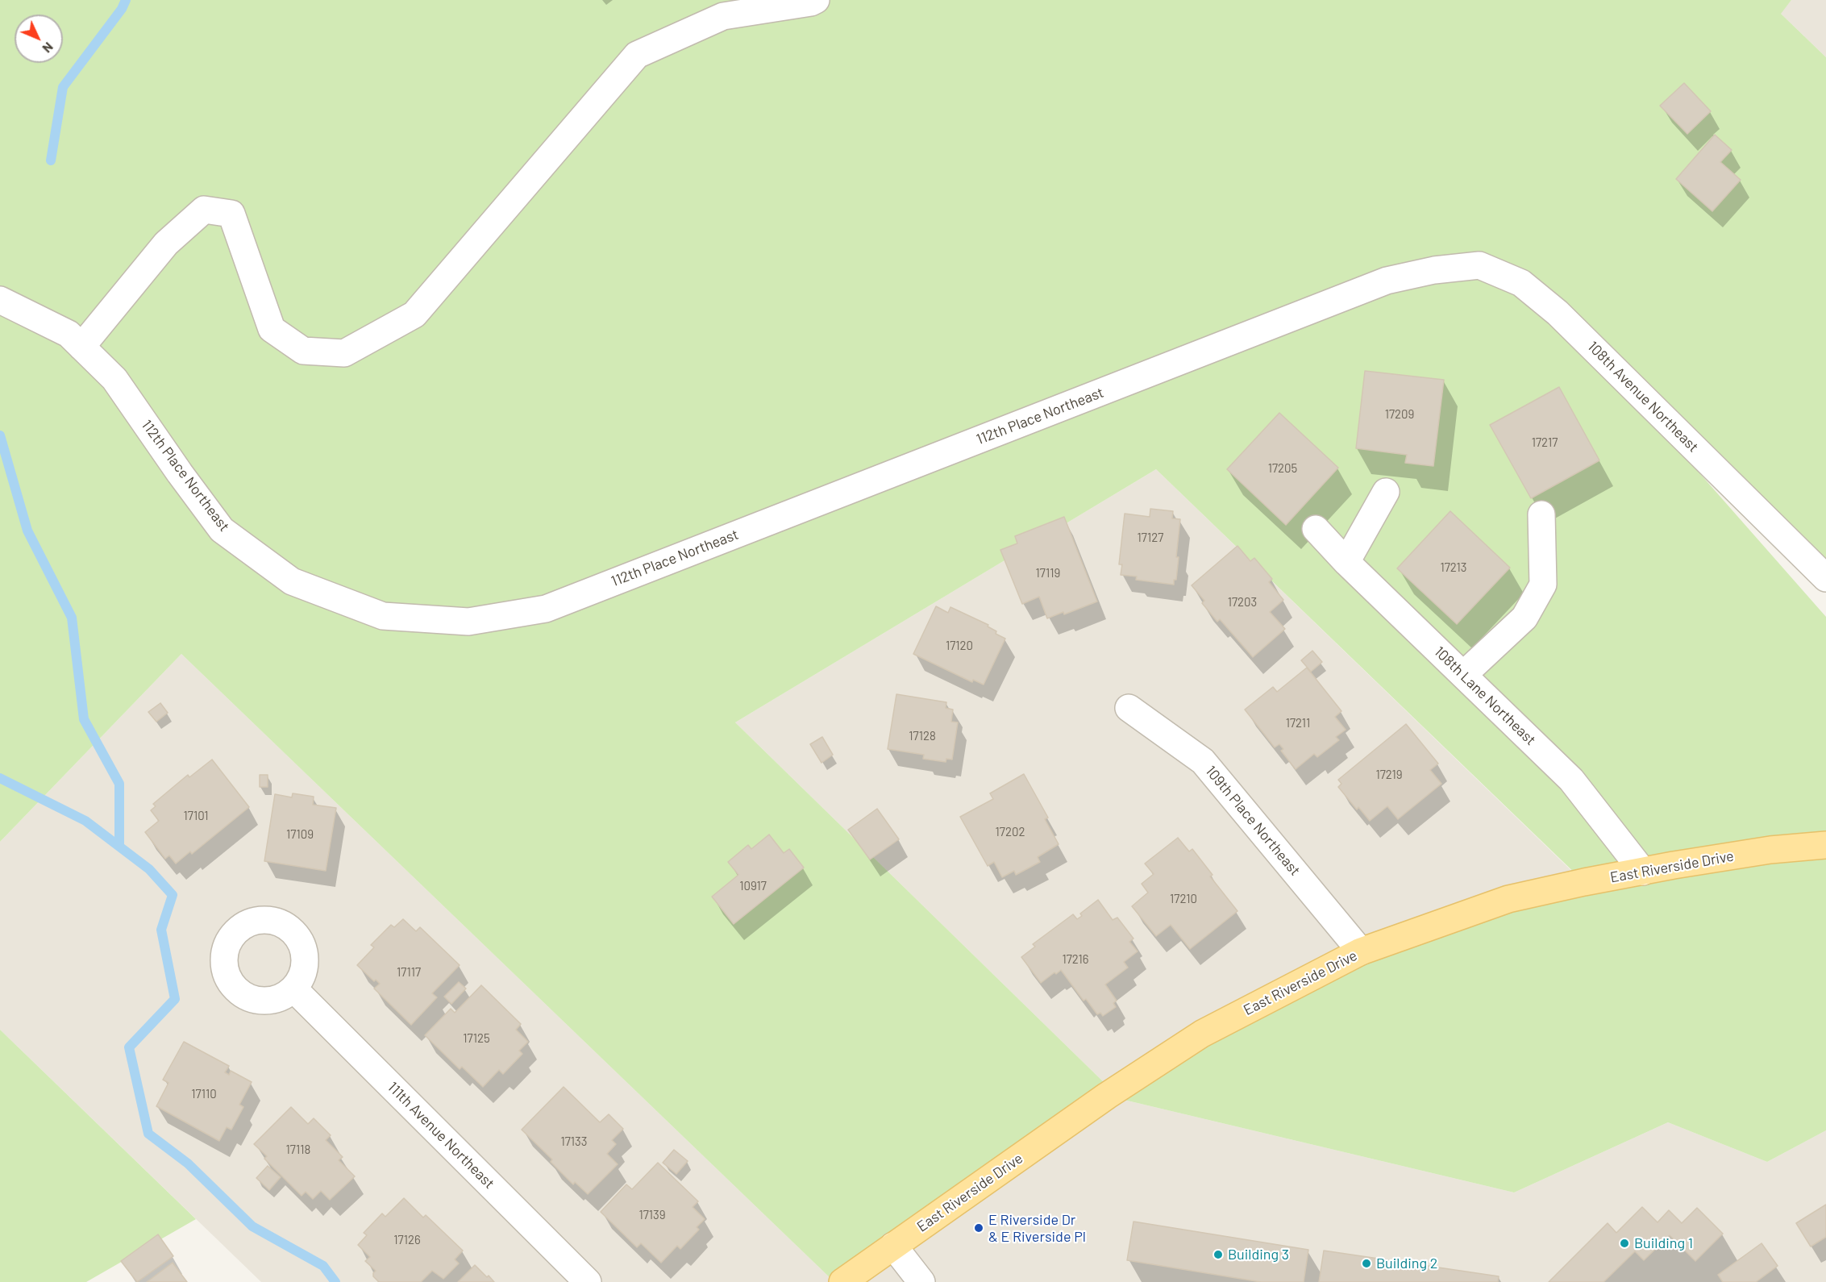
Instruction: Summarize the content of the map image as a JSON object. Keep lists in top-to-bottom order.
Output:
{
  "streets": {
    "main road": ["East Riverside Drive"],
    "street": [
      "108th Avenue Northeast",
      "112th Place Northeast",
      "108th Lane Northeast",
      "109th Place Northeast",
      "111th Avenue Northeast"
    ]
  },
  "crossings": [
    ["108th Avenue Northeast", "112th Place Northeast"],
    ["108th Lane Northeast", "East Riverside Drive"],
    ["109th Place Northeast", "East Riverside Drive"]
  ],
  "places": [
    "E Riverside Dr & E Riverside Pl",
    "Building 1",
    "Building 3",
    "Building 2"
  ],
  "house_numbers": [
    "17209",
    "17217",
    "17205",
    "17127",
    "17213",
    "17119",
    "17203",
    "17120",
    "17211",
    "17128",
    "17219",
    "17101",
    "17202",
    "17109",
    "10917",
    "17210",
    "17216",
    "17117",
    "17125",
    "17110",
    "17133",
    "17118",
    "17139",
    "17126"
  ],
  "north": "bottom right"
}
